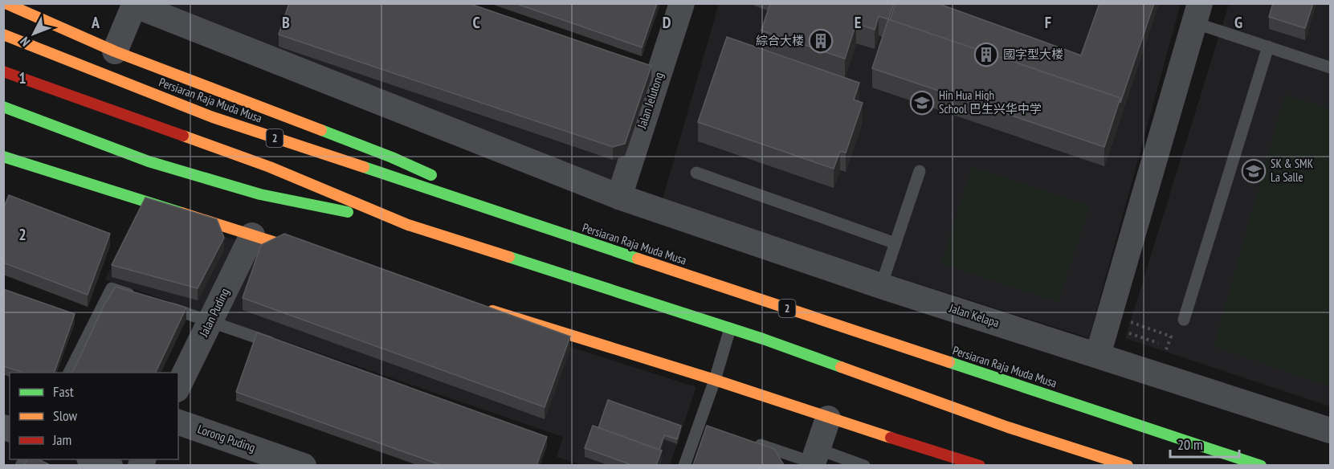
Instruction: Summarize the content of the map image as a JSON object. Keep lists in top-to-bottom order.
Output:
{
  "streets": {
    "main road": ["Persiaran Raja Muda Musa", "2"],
    "street": [
      "Jalan Jelutong",
      "Jalan Puding",
      "Jalan Kelapa",
      "Lorong Puding"
    ]
  },
  "crossings": [
    ["Jalan Jelutong", "Jalan Kelapa"]
  ],
  "places": {
    "building": ["綜合大楼", "國字型大楼"],
    "school or university": ["Hin Hua High School 巴生兴华中学", "SK & SMK La Salle"]
  },
  "legend": ["Fast", "Slow", "Jam"],
  "scale_bar": "20 m",
  "north": "bottom left",
  "grid": {
    "columns": [
      "A",
      "B",
      "C",
      "D",
      "E",
      "F",
      "G"
    ],
    "rows": ["1", "2"]
  }
}
